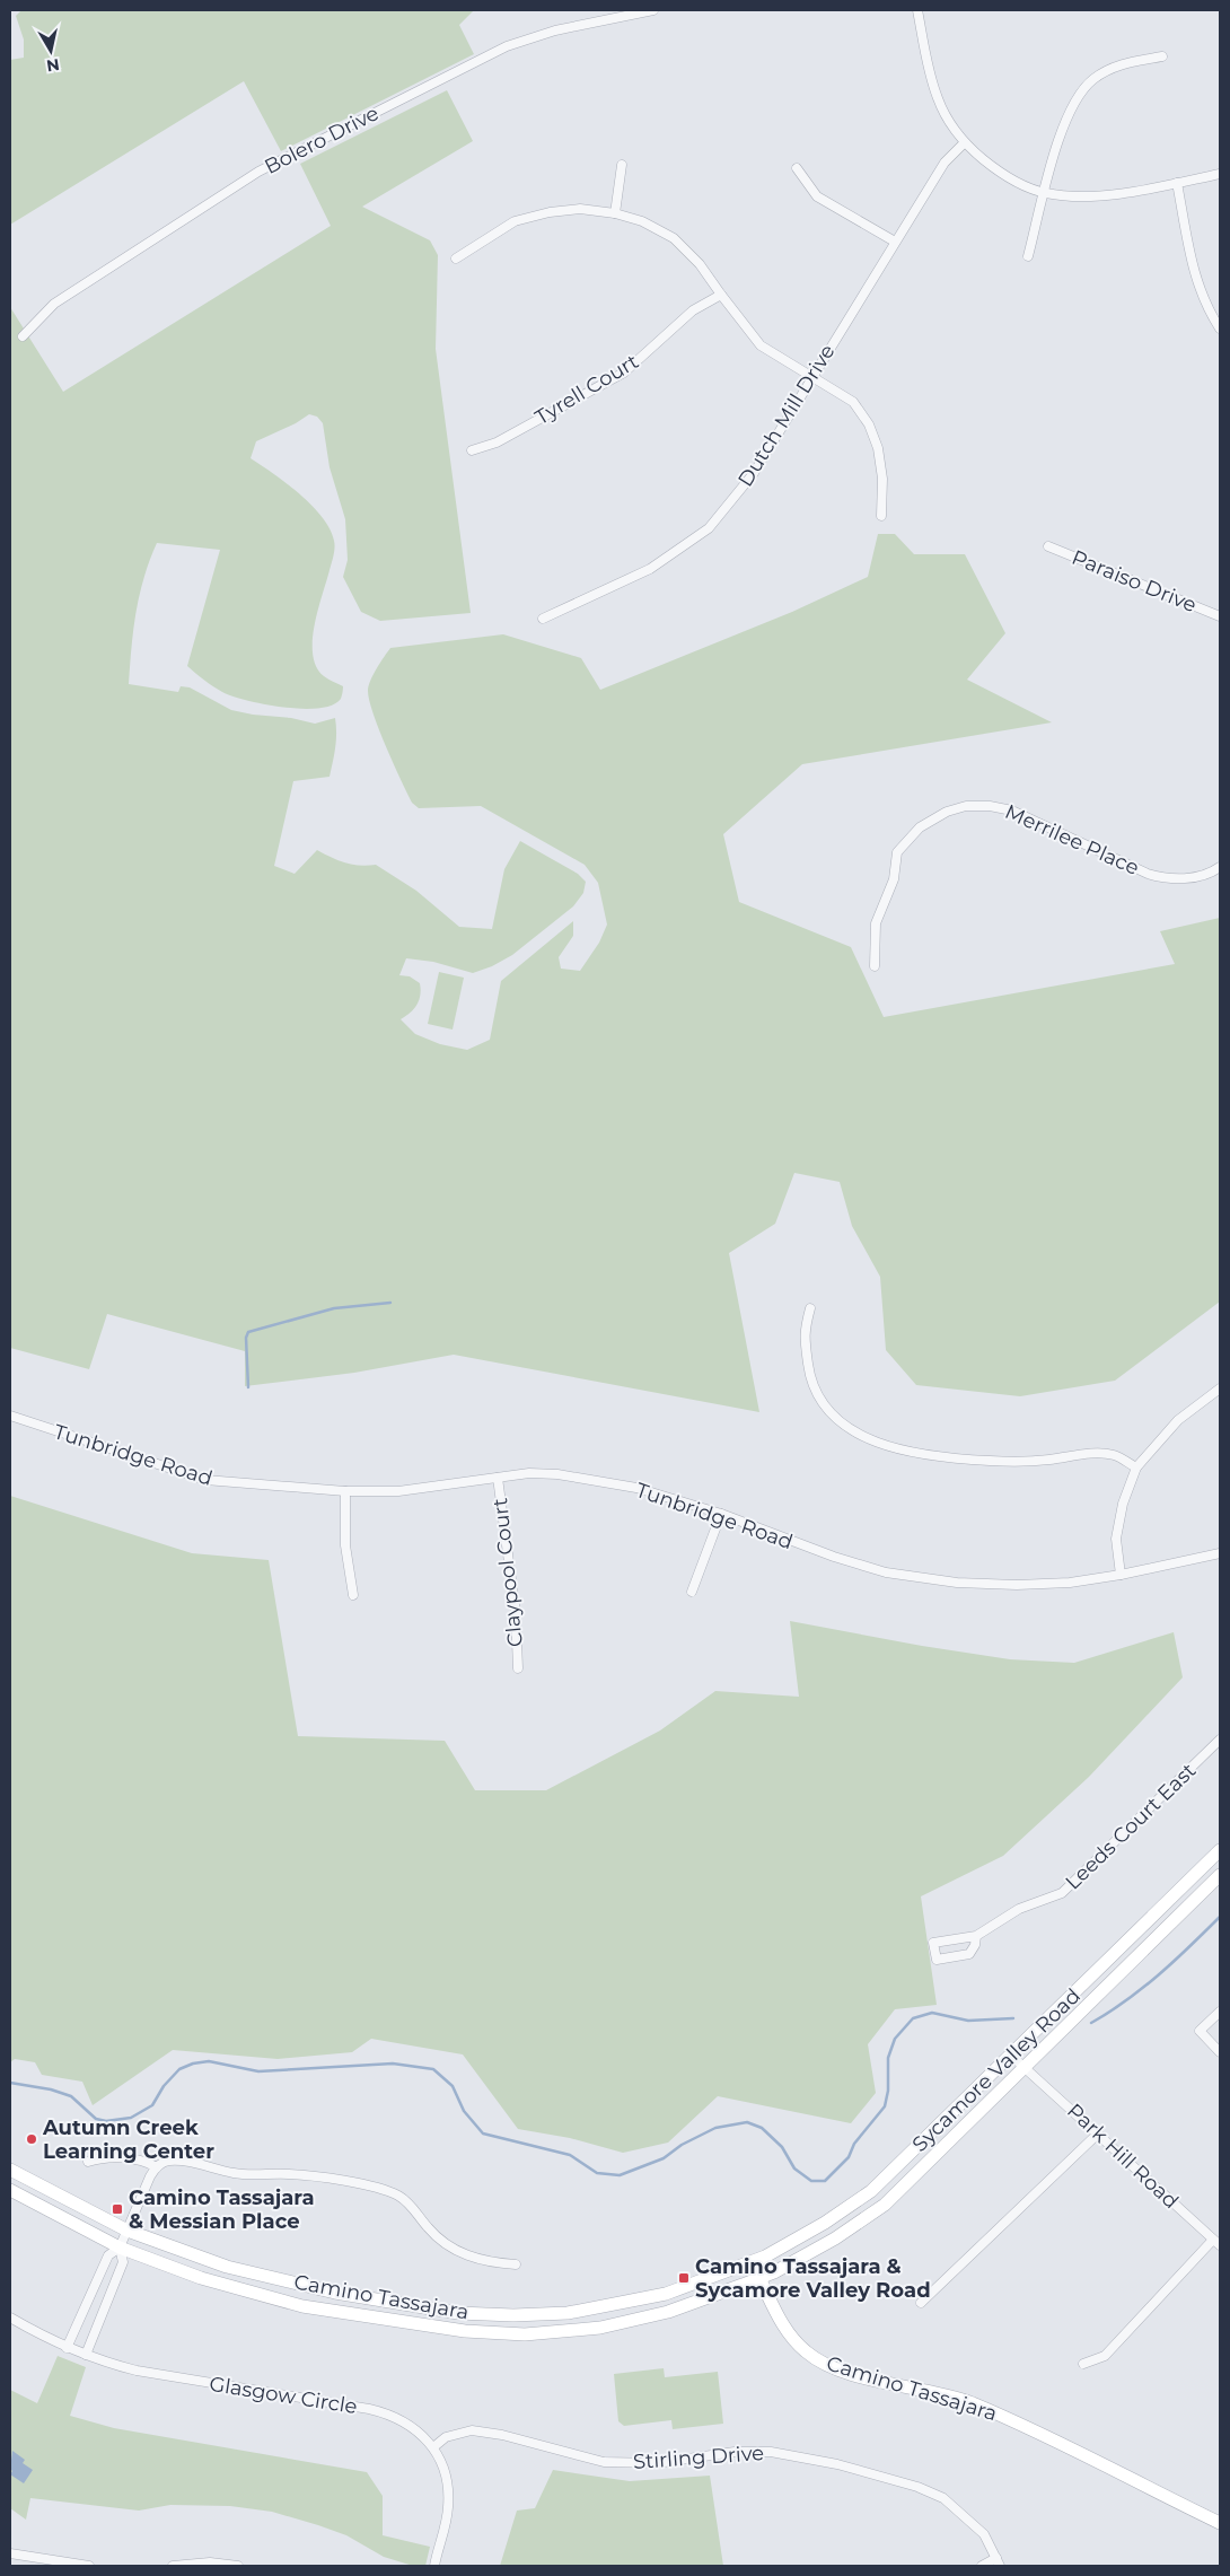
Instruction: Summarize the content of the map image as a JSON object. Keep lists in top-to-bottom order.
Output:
{
  "streets": {
    "main road": ["Sycamore Valley Road", "Camino Tassajara"],
    "street": [
      "Bolero Drive",
      "Tyrell Court",
      "Dutch Mill Drive",
      "Paraiso Drive",
      "Merrilee Place",
      "Tunbridge Road",
      "Claypool Court",
      "Leeds Court East",
      "Park Hill Road",
      "Glasgow Circle",
      "Stirling Drive"
    ]
  },
  "crossings": [
    ["Tunbridge Road", "Claypool Court"],
    ["Sycamore Valley Road", "Park Hill Road"],
    ["Sycamore Valley Road", "Camino Tassajara"],
    ["Glasgow Circle", "Stirling Drive"]
  ],
  "places": {
    "other": ["Autumn Creek Learning Center"],
    "transit": ["Camino Tassajara & Messian Place", "Camino Tassajara & Sycamore Valley Road"]
  },
  "north": "bottom"
}
